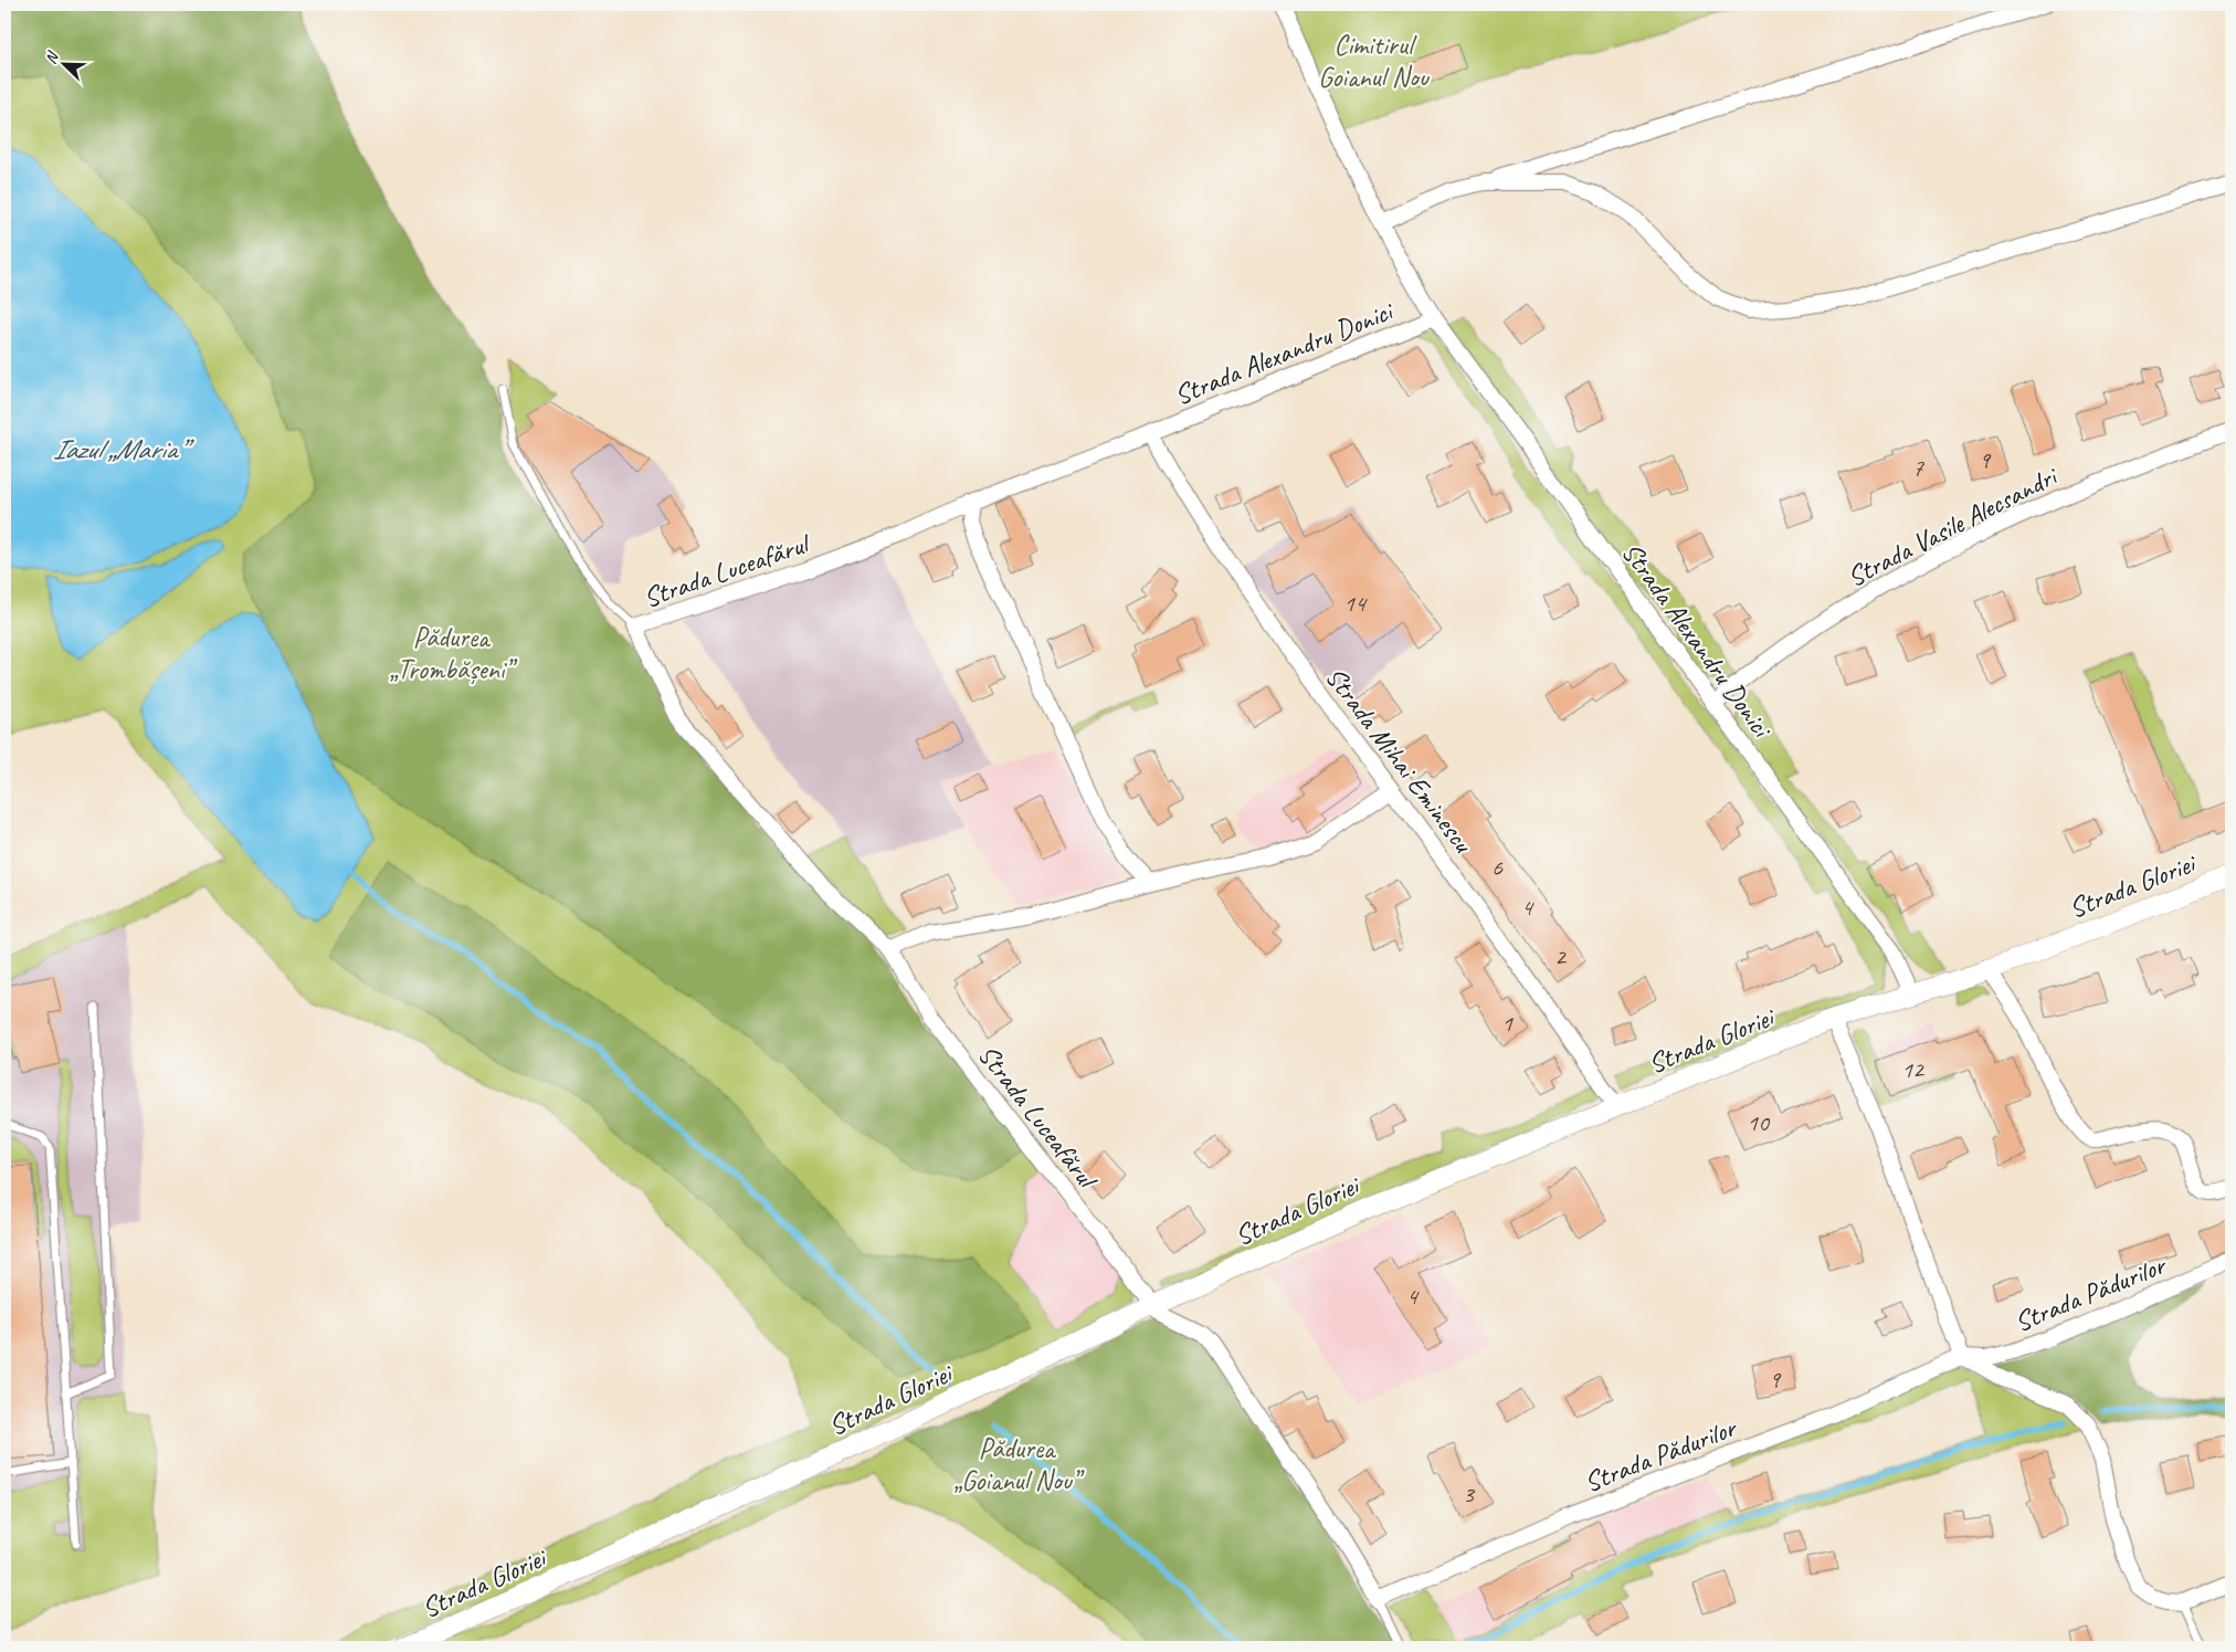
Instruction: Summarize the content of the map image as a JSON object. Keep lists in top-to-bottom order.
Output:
{
  "streets": {
    "street": [
      "Strada Alexandru Donici",
      "Strada Vasile Alecsandri",
      "Strada Luceafărul",
      "Strada Mihai Eminescu",
      "Strada Gloriei",
      "Strada Pădurilor"
    ]
  },
  "crossings": [
    ["Strada Alexandru Donici", "Strada Vasile Alecsandri"],
    ["Strada Alexandru Donici", "Strada Luceafărul"],
    ["Strada Alexandru Donici", "Strada Mihai Eminescu"],
    ["Strada Alexandru Donici", "Strada Gloriei"],
    ["Strada Luceafărul", "Strada Mihai Eminescu"],
    ["Strada Luceafărul", "Strada Gloriei"],
    ["Strada Mihai Eminescu", "Strada Gloriei"]
  ],
  "water": ["Iazul „Maria”"],
  "parks": ["Cimitirul Goianul Nou", "Pădurea „Trombășeni”", "Pădurea „Goianul Nou”"],
  "house_numbers": [
    "9",
    "7",
    "14",
    "6",
    "4",
    "2",
    "1",
    "12",
    "10",
    "4",
    "9",
    "3"
  ],
  "north": "top left"
}
